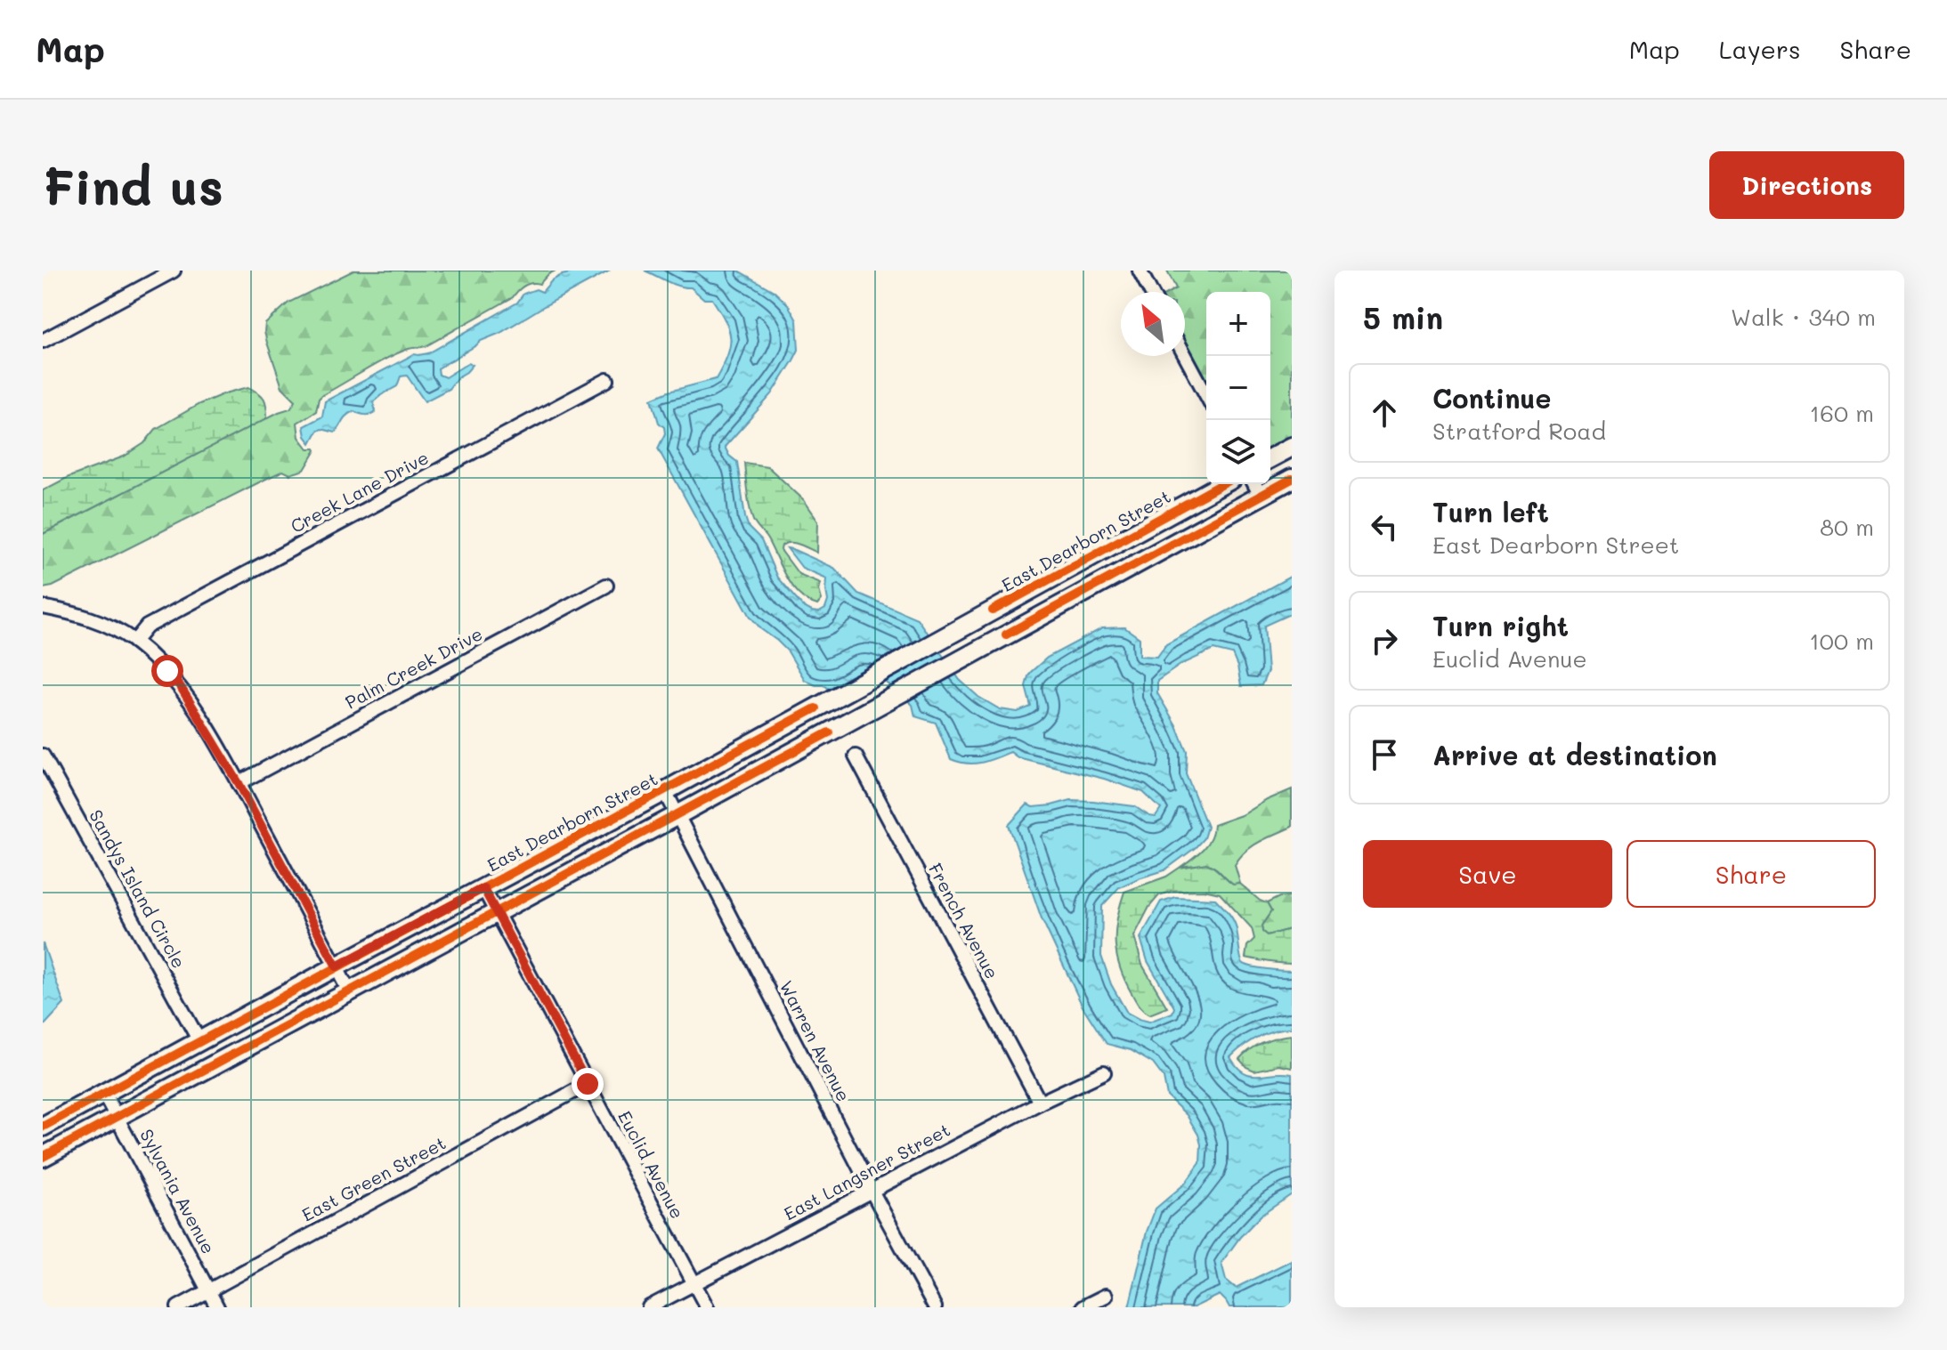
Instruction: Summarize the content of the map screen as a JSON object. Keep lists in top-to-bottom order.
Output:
{
  "streets": {
    "main road": ["East Dearborn Street"],
    "street": [
      "Creek Lane Drive",
      "Palm Creek Drive",
      "Sandys Island Circle",
      "French Avenue",
      "Warren Avenue",
      "Euclid Avenue",
      "East Langsner Street",
      "East Green Street",
      "Sylvania Avenue"
    ]
  },
  "crossings": [
    ["East Dearborn Street", "Sandys Island Circle"],
    ["East Dearborn Street", "Warren Avenue"],
    ["East Dearborn Street", "Euclid Avenue"],
    ["East Dearborn Street", "Sylvania Avenue"],
    ["French Avenue", "East Langsner Street"],
    ["Warren Avenue", "East Langsner Street"],
    ["Euclid Avenue", "East Langsner Street"],
    ["Euclid Avenue", "East Green Street"],
    ["East Green Street", "Sylvania Avenue"]
  ],
  "north": "top left",
  "page": {
    "header": "Map",
    "nav": ["Map", "Layers", "Share"],
    "buttons": [
      "Directions",
      ["Save", "Share"]
    ],
    "title": "Find us",
    "heading": ["5 min", "Walk · 340 m"],
    "map_buttons": ["+", "−"],
    "list": [
      ["Continue", "Stratford Road", "160 m"],
      ["Turn left", "East Dearborn Street", "80 m"],
      ["Turn right", "Euclid Avenue", "100 m"],
      "Arrive at destination"
    ]
  }
}
